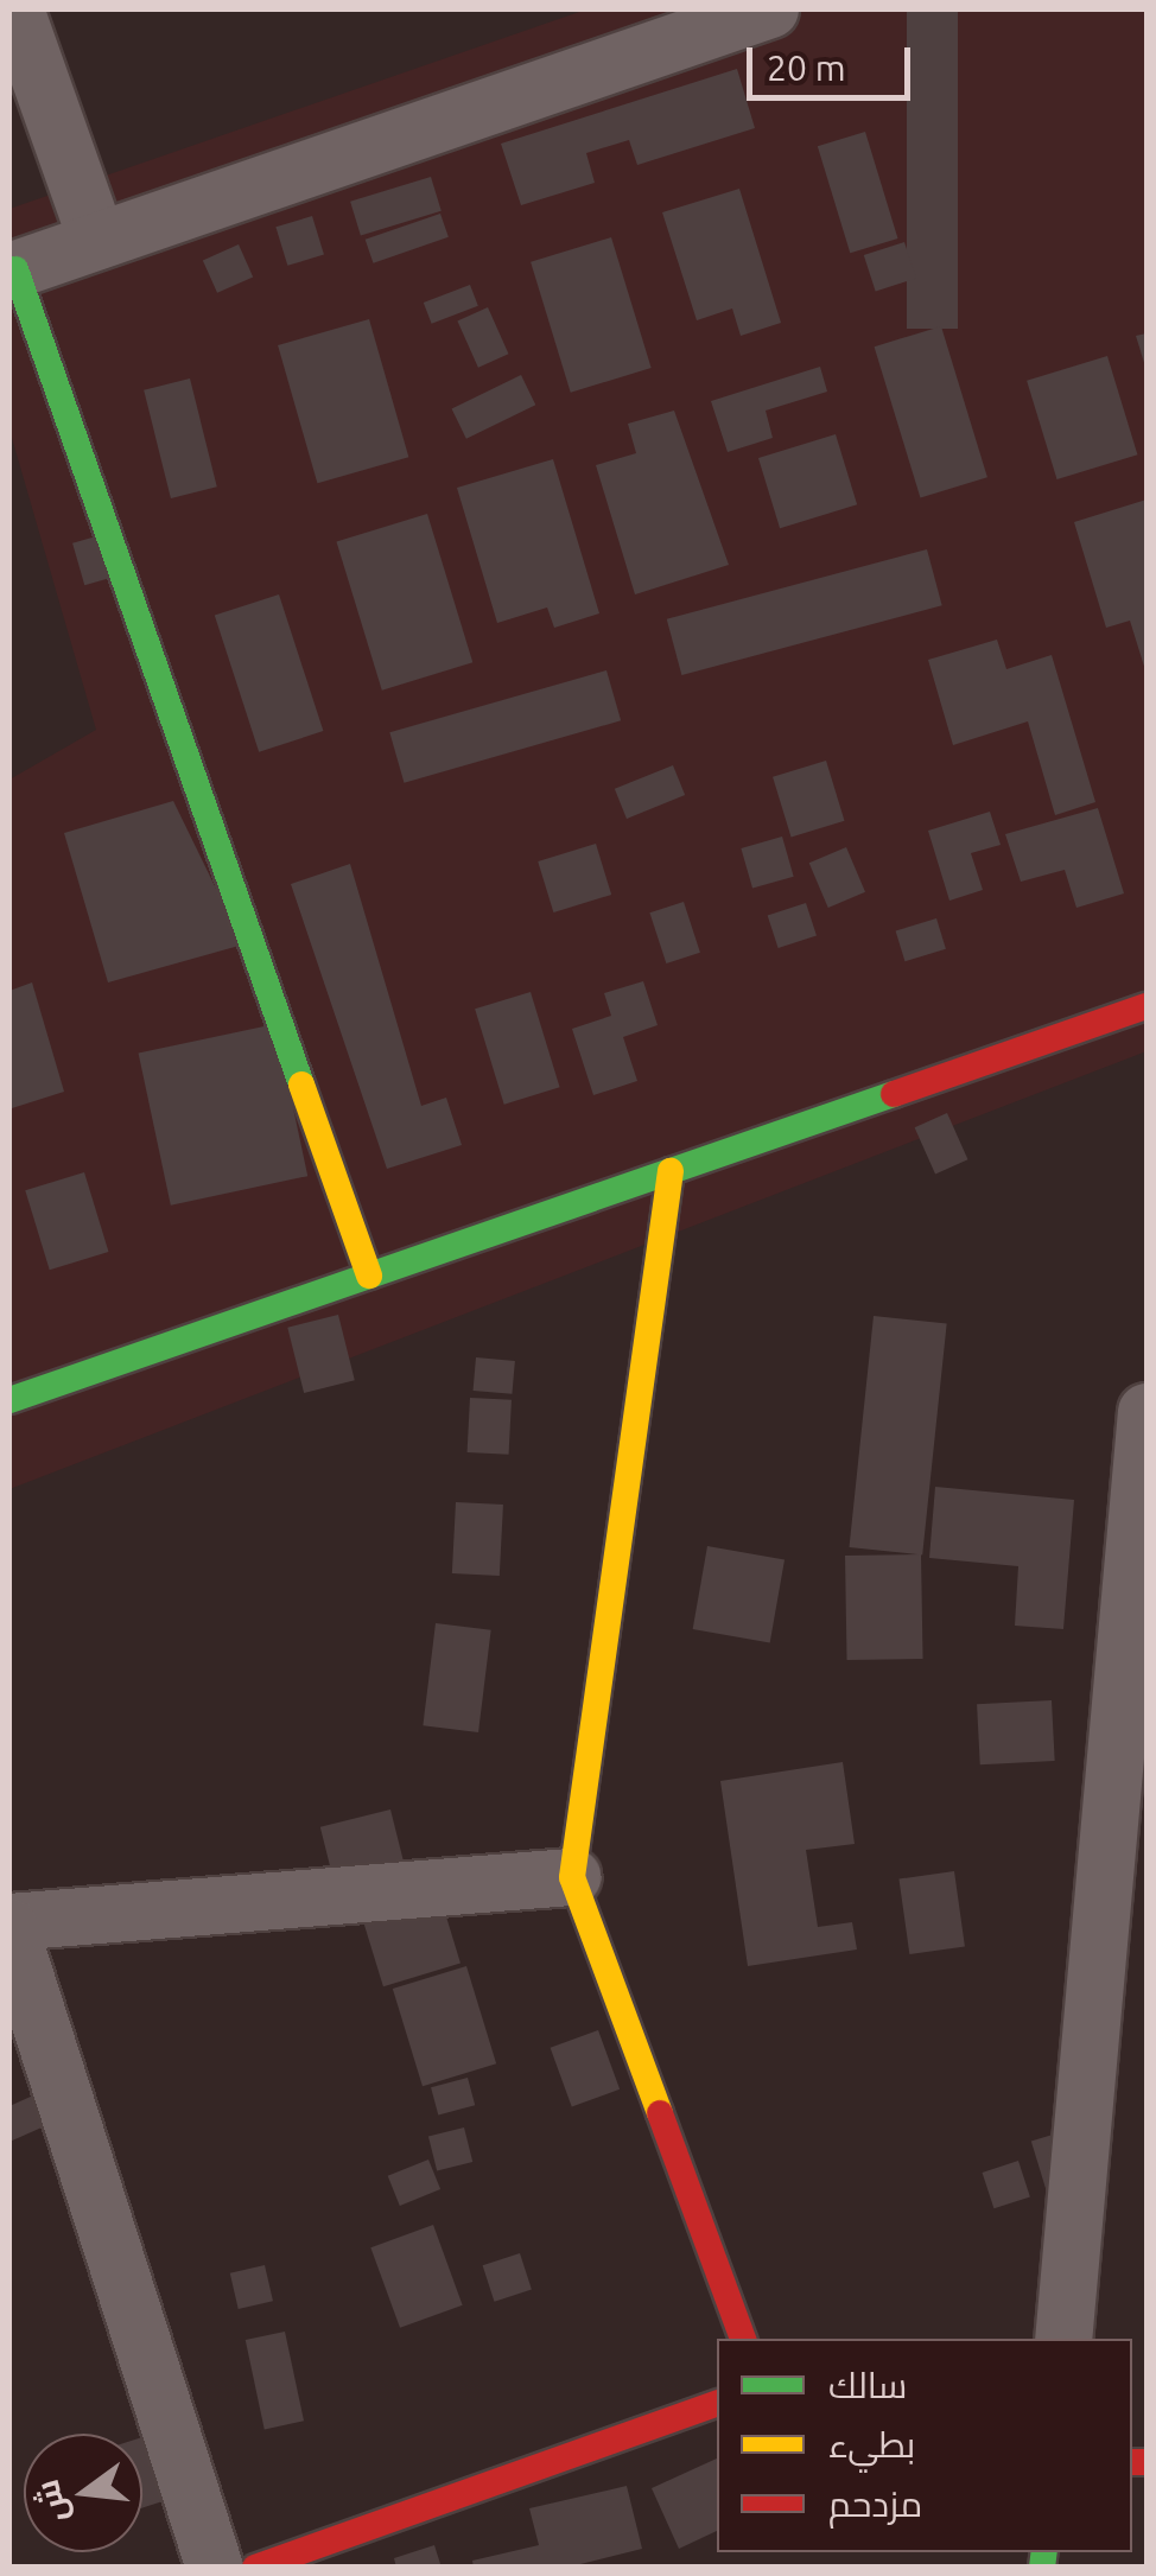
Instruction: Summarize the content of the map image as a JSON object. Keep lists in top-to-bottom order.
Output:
{
  "legend": ["سالك", "بطيء", "مزدحم"],
  "scale_bar": "20 m",
  "north": "left"
}
